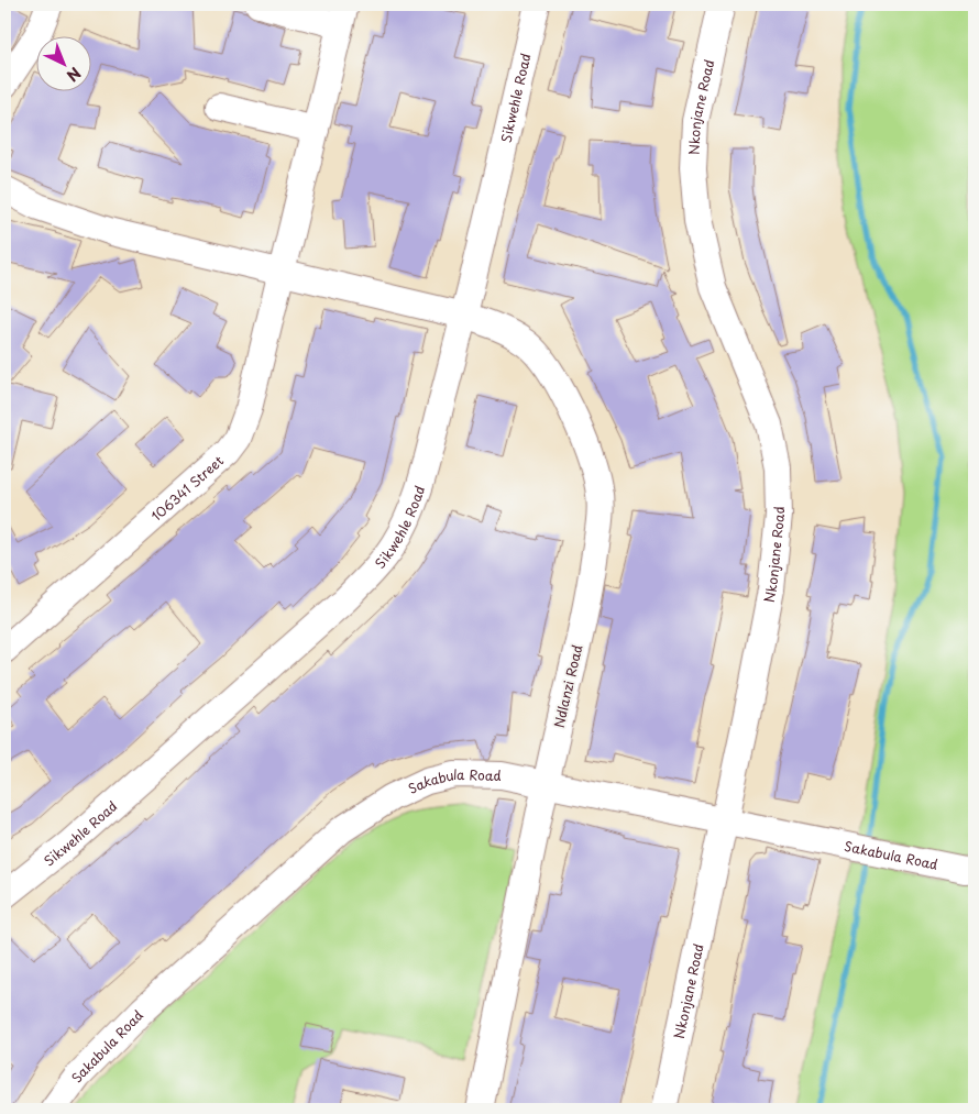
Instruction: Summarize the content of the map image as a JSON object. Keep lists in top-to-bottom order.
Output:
{
  "streets": {
    "street": [
      "Sikwehle Road",
      "Nkonjane Road",
      "106341 Street",
      "Ndlanzi Road",
      "Sakabula Road"
    ]
  },
  "crossings": [
    ["Sikwehle Road", "Ndlanzi Road"],
    ["Nkonjane Road", "Sakabula Road"],
    ["Ndlanzi Road", "Sakabula Road"]
  ],
  "north": "bottom right"
}
